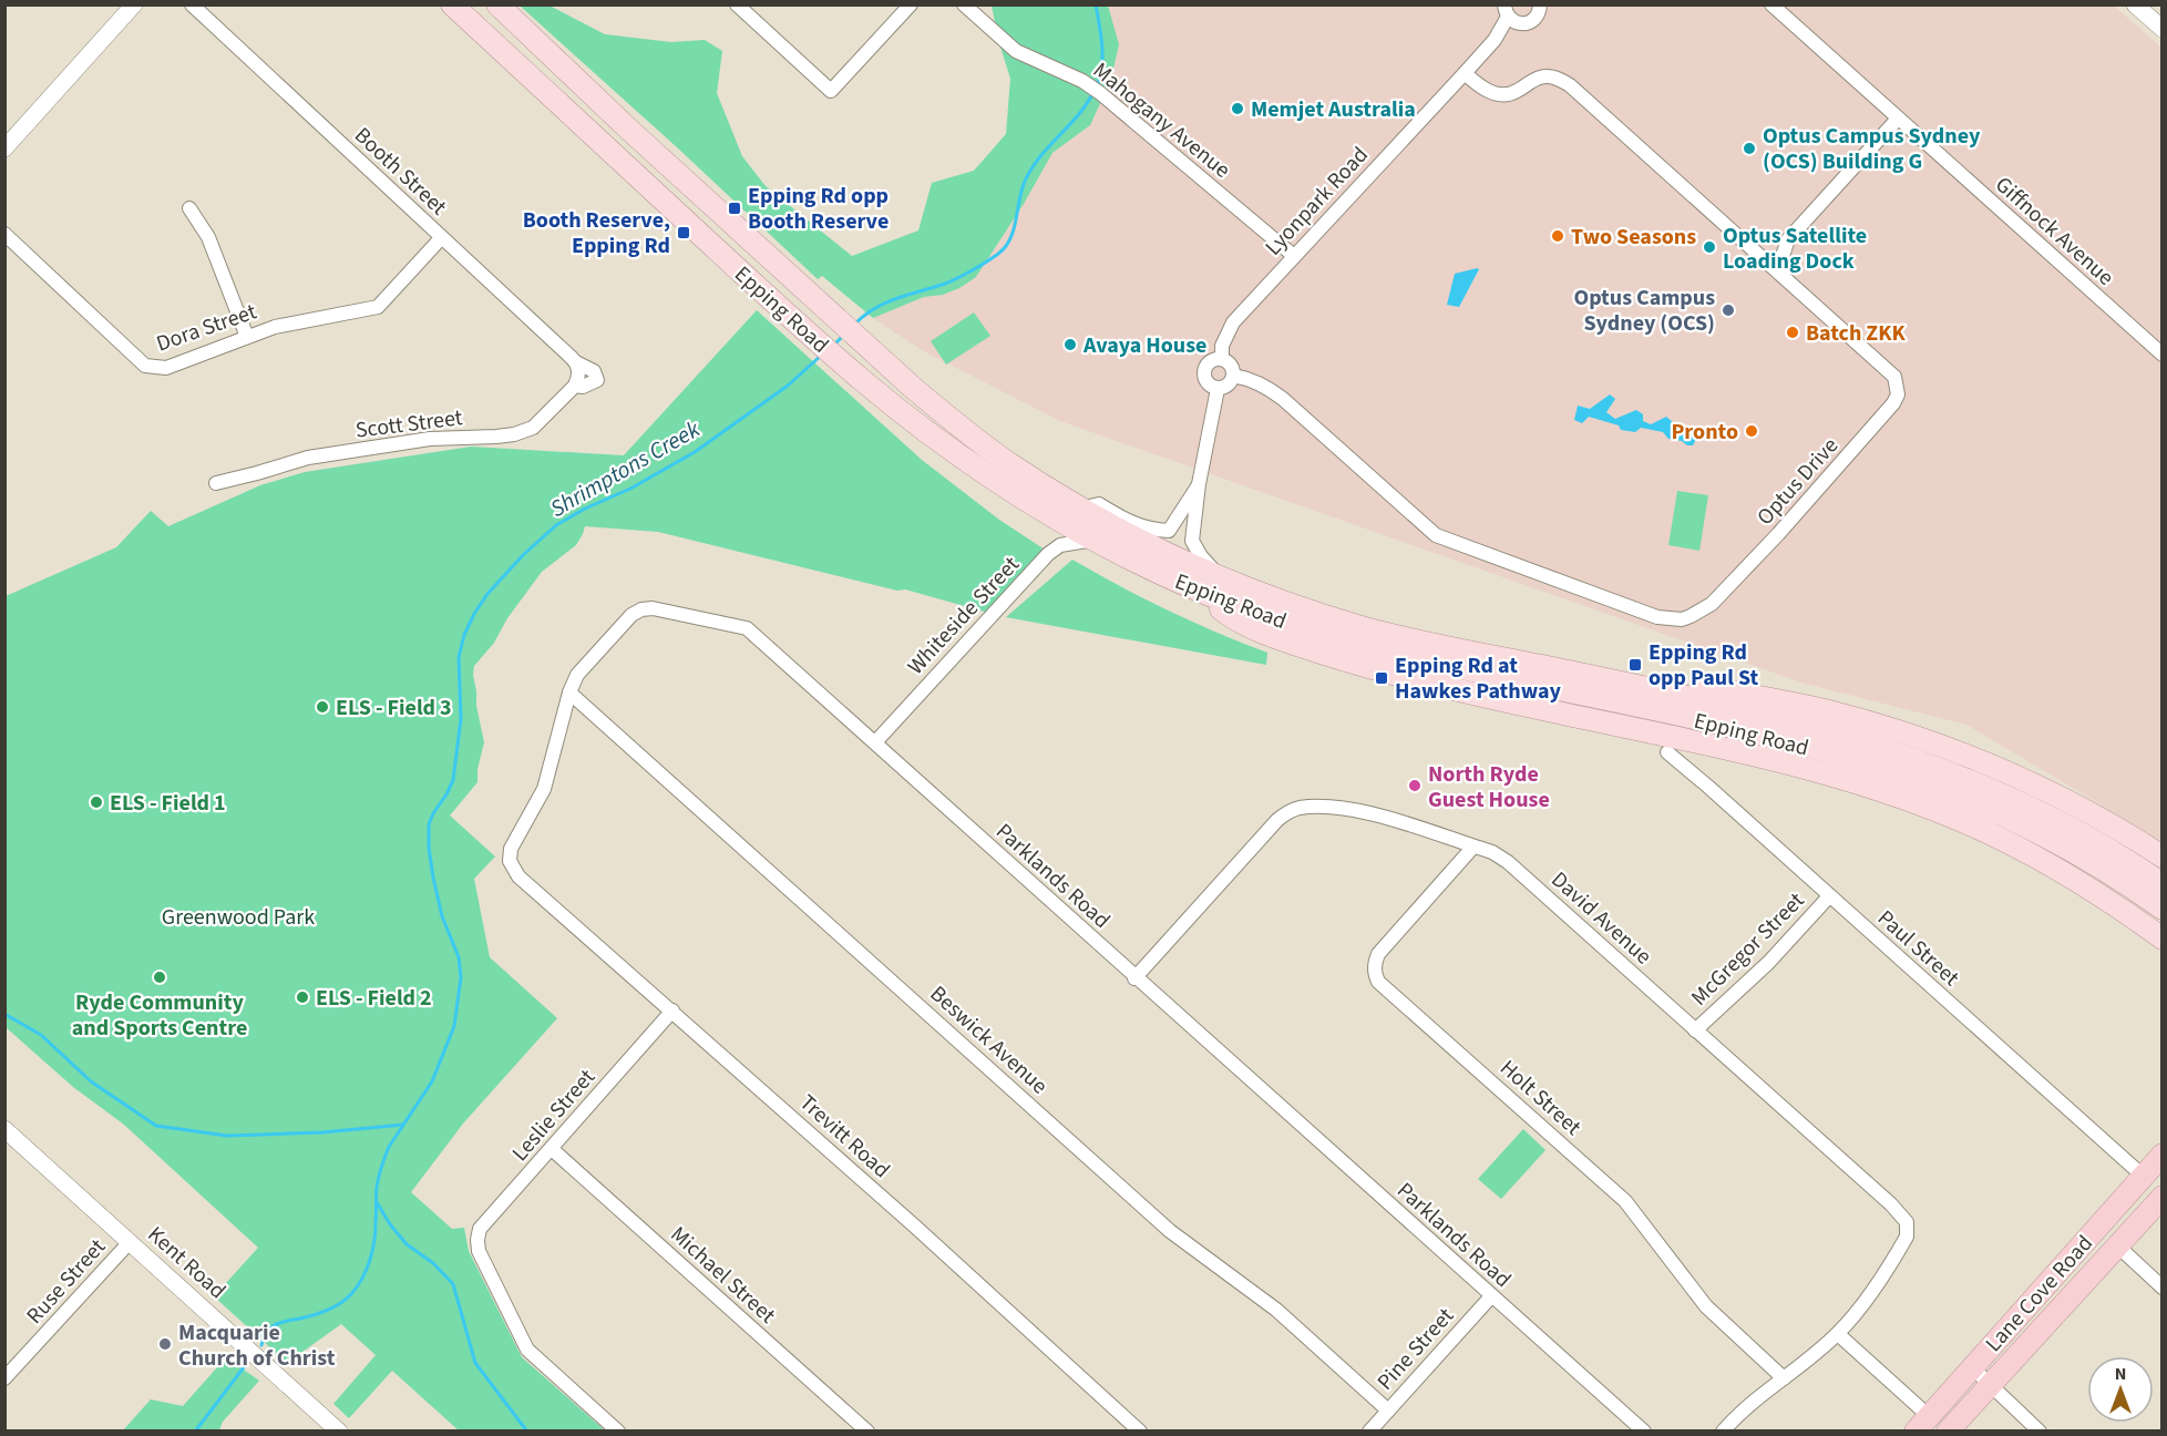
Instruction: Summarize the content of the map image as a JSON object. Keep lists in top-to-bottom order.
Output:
{
  "streets": {
    "highway": ["Lane Cove Road"],
    "main road": ["Epping Road"],
    "street": [
      "Mahogany Avenue",
      "Booth Street",
      "Lyonpark Road",
      "Giffnock Avenue",
      "Dora Street",
      "Scott Street",
      "Optus Drive",
      "Whiteside Street",
      "Parklands Road",
      "David Avenue",
      "Paul Street",
      "McGregor Street",
      "Beswick Avenue",
      "Holt Street",
      "Leslie Street",
      "Trevitt Road",
      "Kent Road",
      "Michael Street",
      "Ruse Street",
      "Pine Street"
    ]
  },
  "crossings": [
    ["Mahogany Avenue", "Lyonpark Road"],
    ["Booth Street", "Dora Street"],
    ["Booth Street", "Scott Street"],
    ["Lyonpark Road", "Optus Drive"],
    ["Epping Road", "Whiteside Street"],
    ["Whiteside Street", "Parklands Road"],
    ["Parklands Road", "David Avenue"],
    ["Parklands Road", "Beswick Avenue"],
    ["Parklands Road", "Trevitt Road"],
    ["Parklands Road", "Pine Street"],
    ["David Avenue", "McGregor Street"],
    ["David Avenue", "Holt Street"],
    ["Paul Street", "McGregor Street"],
    ["Paul Street", "Lane Cove Road"],
    ["Beswick Avenue", "Pine Street"],
    ["Leslie Street", "Trevitt Road"],
    ["Leslie Street", "Michael Street"],
    ["Kent Road", "Ruse Street"]
  ],
  "water": ["Shrimptons Creek"],
  "parks": ["Greenwood Park"],
  "places": {
    "other": [
      "Memjet Australia",
      "Optus Campus Sydney (OCS) Building G",
      "Two Seasons",
      "Optus Satellite Loading Dock",
      "Optus Campus Sydney (OCS)",
      "Batch ZKK",
      "Avaya House",
      "Pronto",
      "ELS - Field 3",
      "North Ryde Guest House",
      "ELS - Field 1",
      "Ryde Community and Sports Centre",
      "ELS - Field 2",
      "Macquarie Church of Christ"
    ],
    "transit": [
      "Epping Rd opp Booth Reserve",
      "Booth Reserve, Epping Rd",
      "Epping Rd opp Paul St",
      "Epping Rd at Hawkes Pathway"
    ]
  },
  "north": "top"
}
